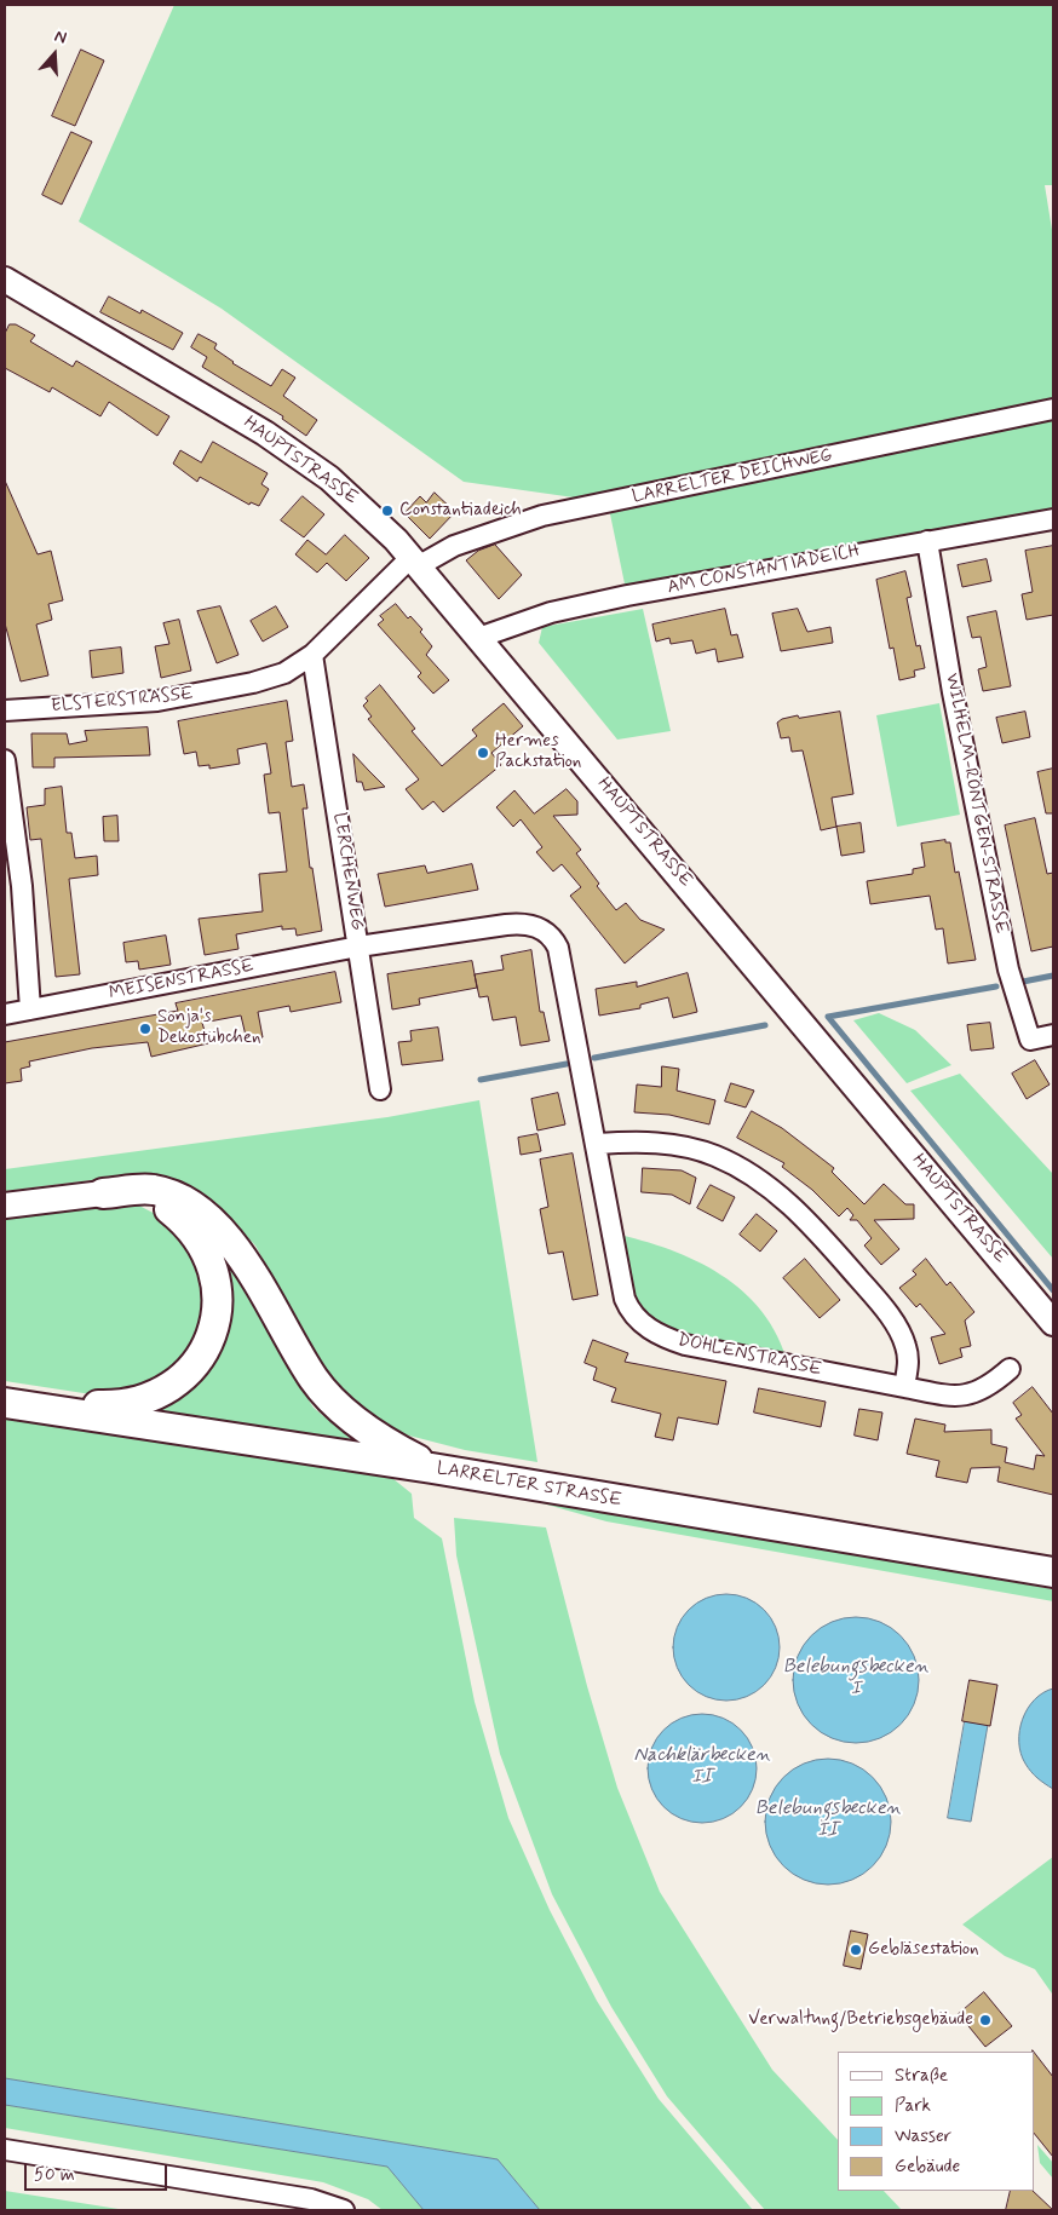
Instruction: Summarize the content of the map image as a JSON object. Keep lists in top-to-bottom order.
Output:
{
  "streets": {
    "main road": ["LARRELTER STRASSE"],
    "street": [
      "HAUPTSTRASSE",
      "LARRELTER DEICHWEG",
      "AM CONSTANTIADEICH",
      "ELSTERSTRASSE",
      "WILHELM-RÖNTGEN-STRASSE",
      "LERCHENWEG",
      "MEISENSTRASSE",
      "DOHLENSTRASSE"
    ]
  },
  "crossings": [
    ["HAUPTSTRASSE", "LARRELTER DEICHWEG"],
    ["HAUPTSTRASSE", "AM CONSTANTIADEICH"],
    ["HAUPTSTRASSE", "ELSTERSTRASSE"],
    ["LARRELTER DEICHWEG", "ELSTERSTRASSE"],
    ["AM CONSTANTIADEICH", "WILHELM-RÖNTGEN-STRASSE"],
    ["ELSTERSTRASSE", "LERCHENWEG"],
    ["LERCHENWEG", "MEISENSTRASSE"],
    ["LERCHENWEG", "DOHLENSTRASSE"],
    ["MEISENSTRASSE", "DOHLENSTRASSE"]
  ],
  "water": ["Belebungsbecken I", "Nachklärbecken II", "Belebungsbecken II"],
  "places": [
    "Constantiadeich",
    "Hermes Packstation",
    "Sonja's Dekostübchen",
    "Gebläsestation",
    "Verwaltung/Betriebsgebäude"
  ],
  "legend": [
    "Straße",
    "Park",
    "Wasser",
    "Gebäude"
  ],
  "scale_bar": "50 m",
  "north": "top"
}
